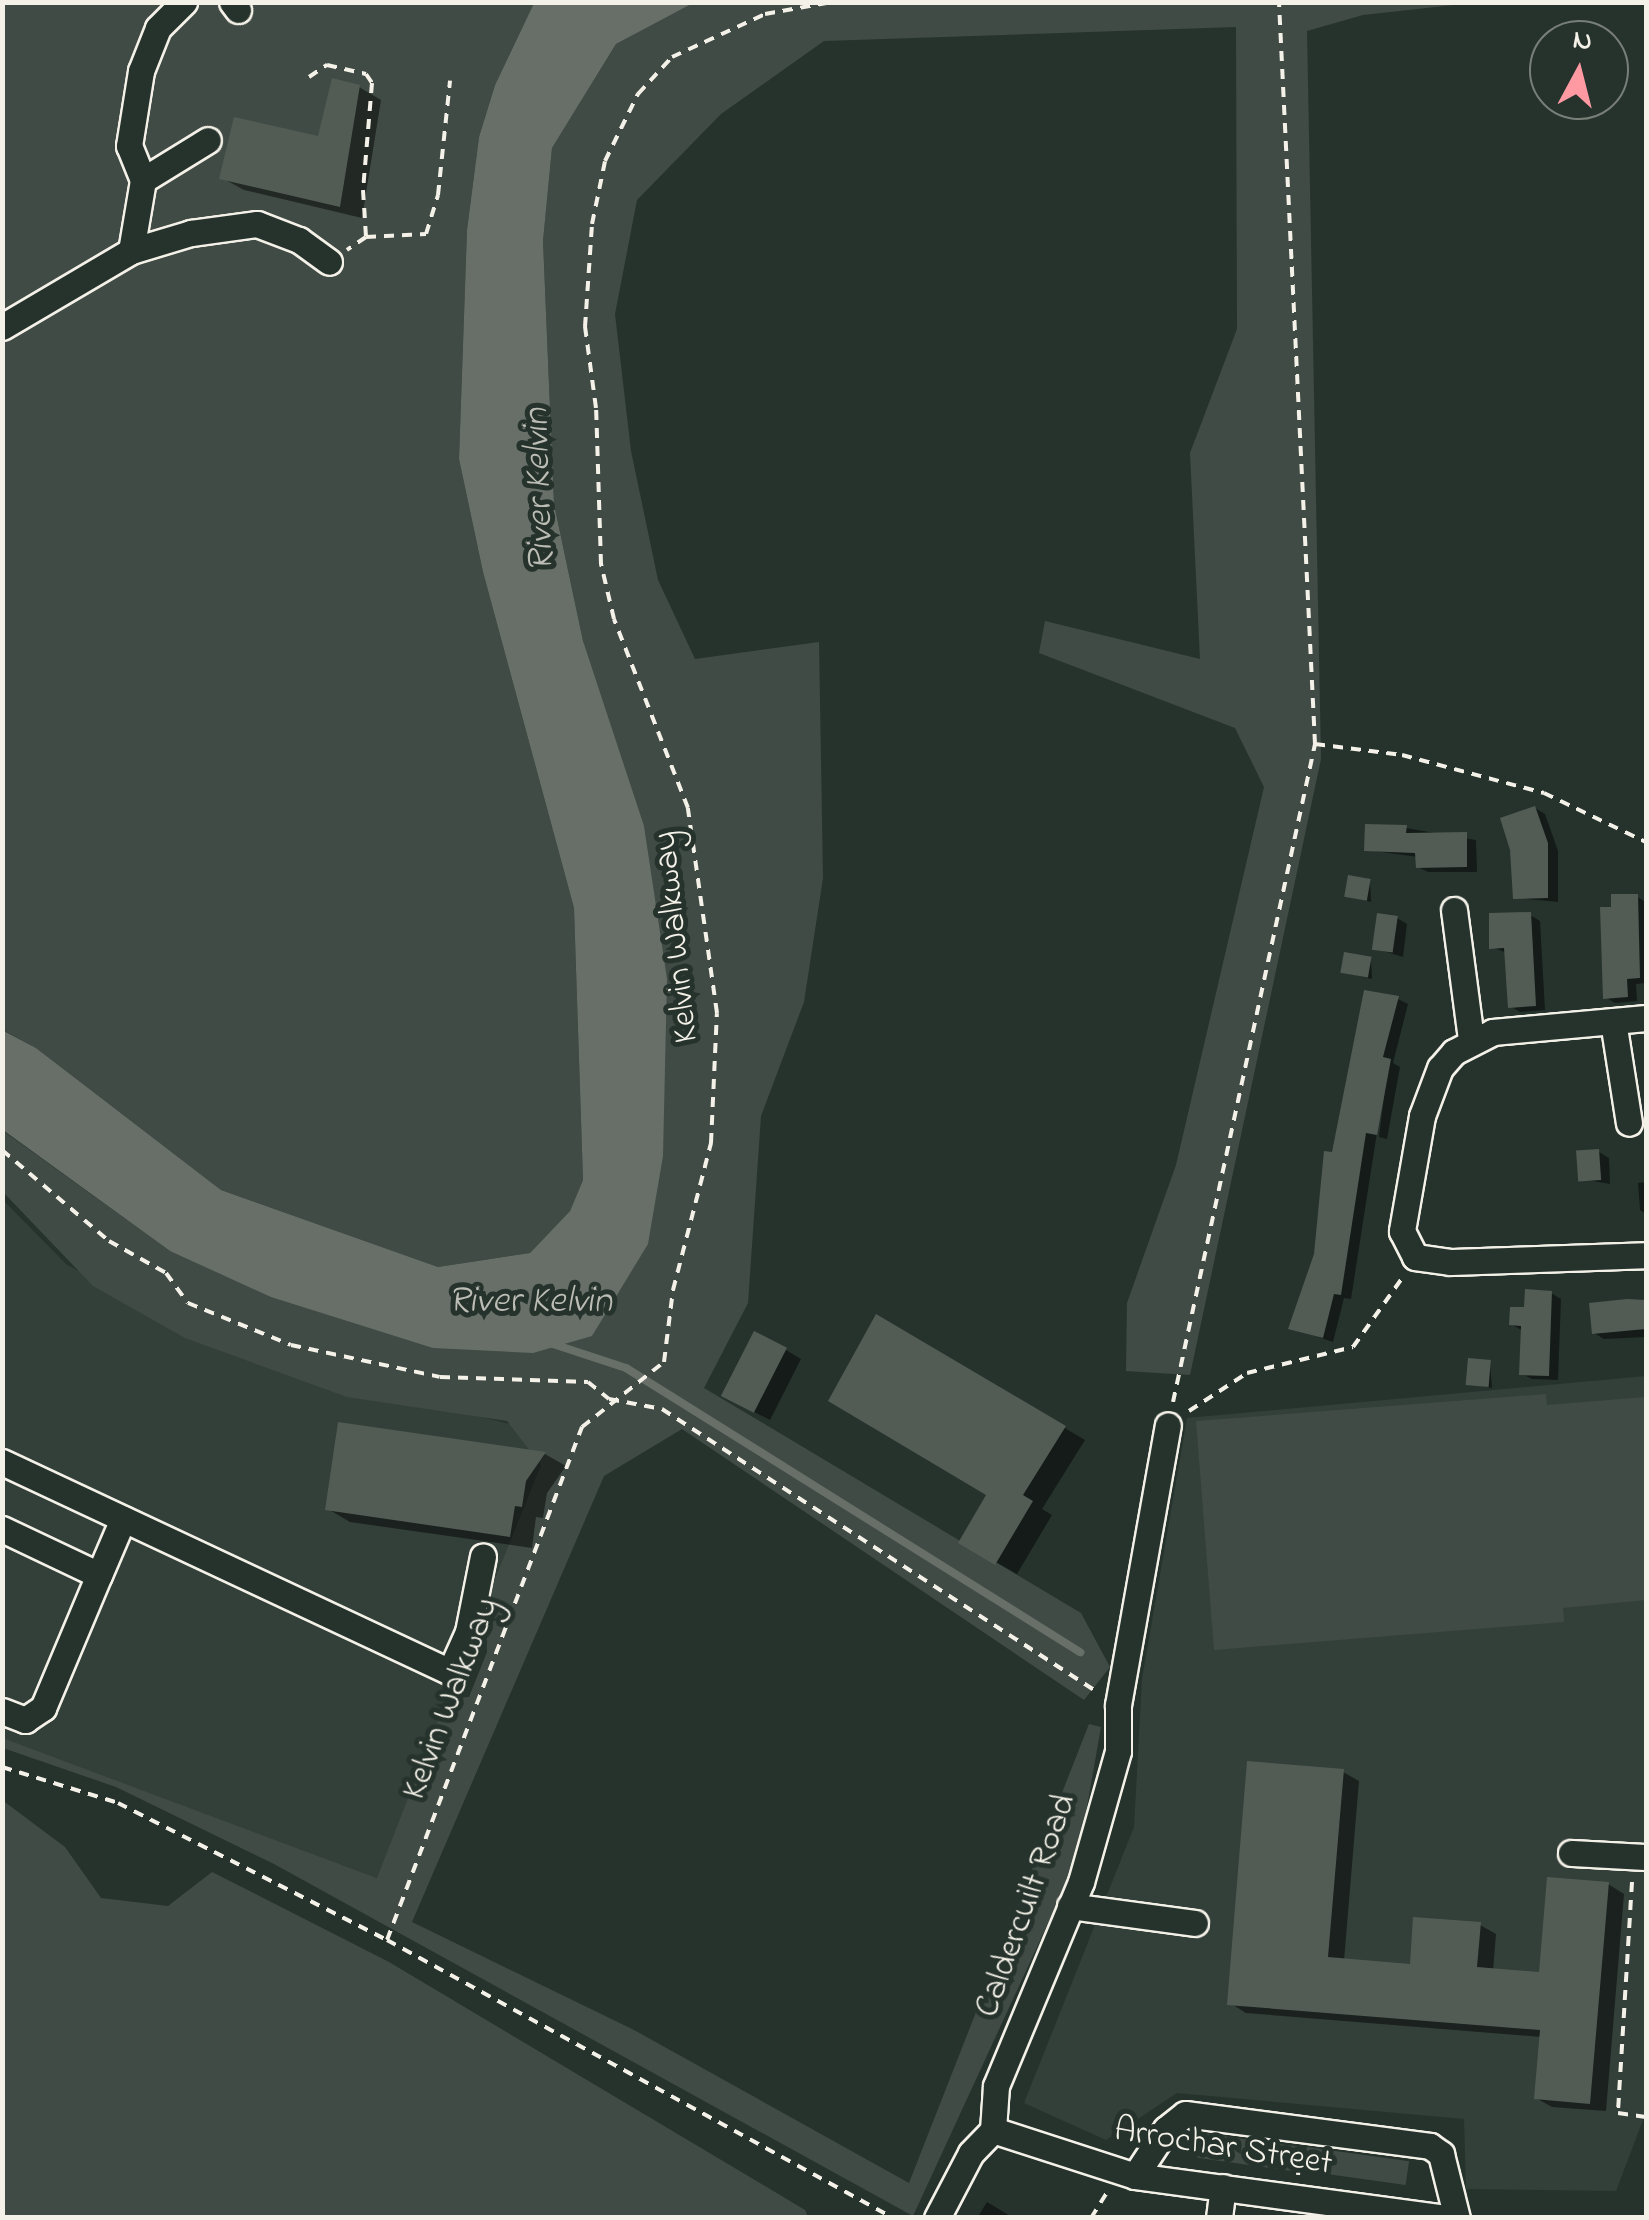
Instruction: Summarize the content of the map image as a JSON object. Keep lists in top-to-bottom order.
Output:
{
  "streets": {
    "street": ["Caldercuilt Road", "Arrochar Street"],
    "path": ["Kelvin Walkway"]
  },
  "crossings": [
    ["Caldercuilt Road", "Arrochar Street"]
  ],
  "water": ["River Kelvin"],
  "north": "top"
}
